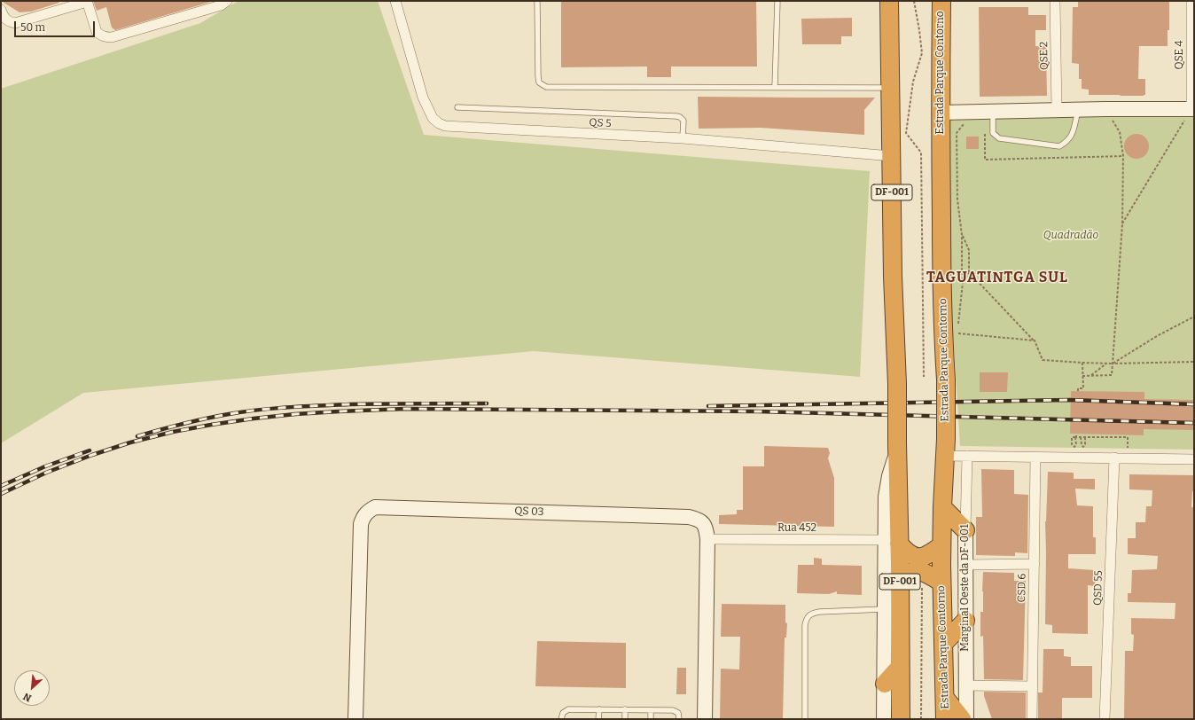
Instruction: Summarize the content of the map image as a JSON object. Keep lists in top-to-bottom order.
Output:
{
  "streets": {
    "highway": ["Estrada Parque Contorno", "DF-001"],
    "street": [
      "QSE 4",
      "QSE 2",
      "QS 5",
      "QS 03",
      "Rua 452",
      "Marginal Oeste da DF-001",
      "CSD 6",
      "QSD 55"
    ]
  },
  "crossings": [
    ["QS 5", "DF-001"],
    ["DF-001", "Rua 452"],
    ["QS 03", "Rua 452"]
  ],
  "districts": ["TAGUATINTGA SUL"],
  "parks": ["Quadradão"],
  "scale_bar": "50 m",
  "north": "bottom left"
}
